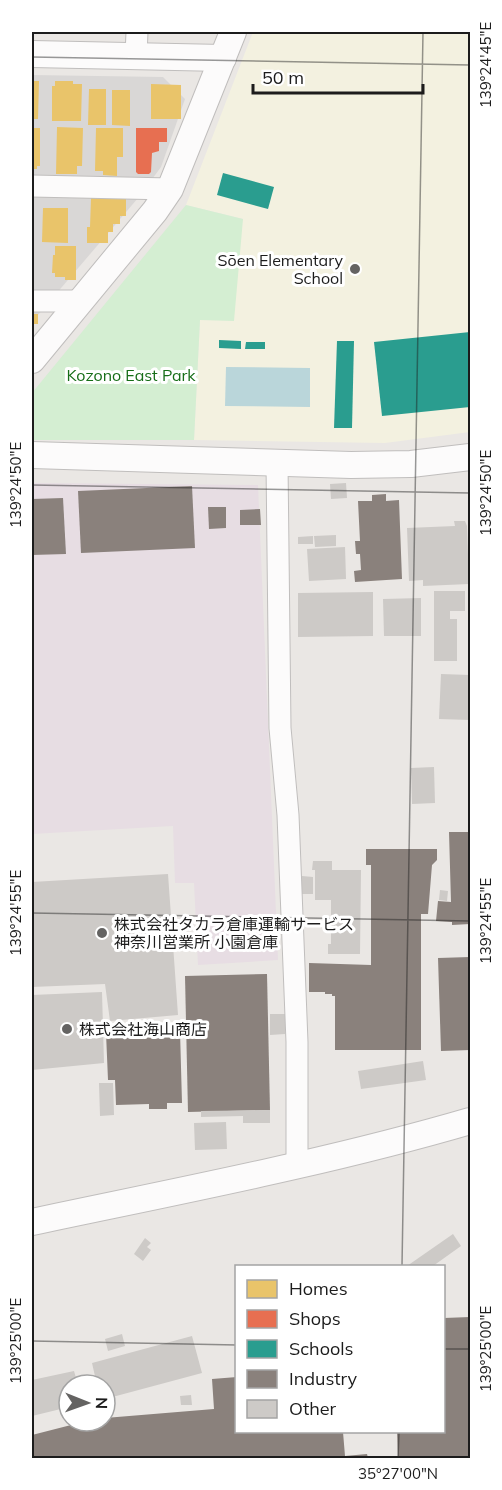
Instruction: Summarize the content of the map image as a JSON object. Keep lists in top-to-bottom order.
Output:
{
  "parks": ["Kozono East Park"],
  "places": ["Sōen Elementary School", "株式会社タカラ倉庫運輸サービス 神奈川営業所 小園倉庫", "株式会社海山商店"],
  "legend": [
    "Homes",
    "Shops",
    "Schools",
    "Industry",
    "Other"
  ],
  "scale_bar": "50 m",
  "north": "right",
  "coordinates": [
    "139°24'45\"E",
    "139°24'50\"E",
    "139°24'55\"E",
    "139°25'00\"E",
    "35°27'00\"N"
  ]
}
